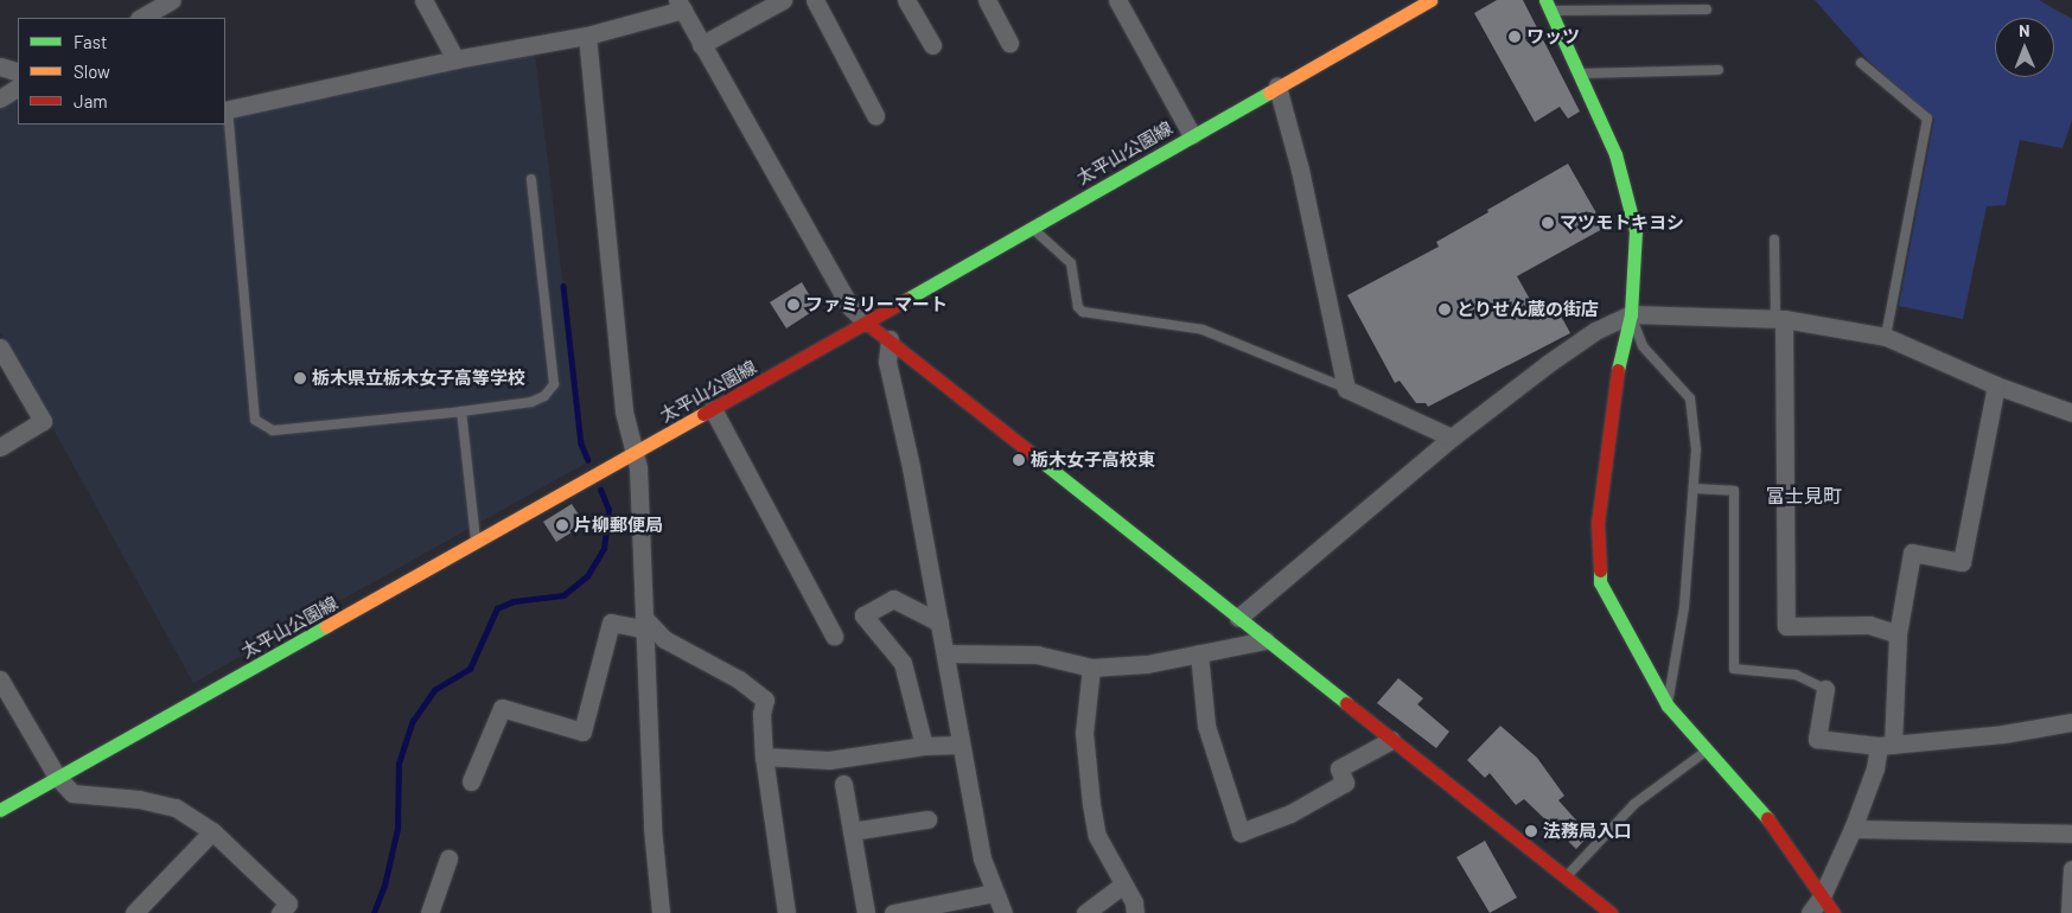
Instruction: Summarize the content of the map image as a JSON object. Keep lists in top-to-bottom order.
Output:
{
  "streets": {
    "street": ["太平山公園線"]
  },
  "districts": ["富士見町"],
  "places": [
    "ワッツ",
    "マツモトキヨシ",
    "ファミリーマート",
    "とりせん蔵の街店",
    "栃木県立栃木女子高等学校",
    "栃木女子高校東",
    "片柳郵便局",
    "法務局入口"
  ],
  "legend": ["Fast", "Slow", "Jam"],
  "north": "top"
}
